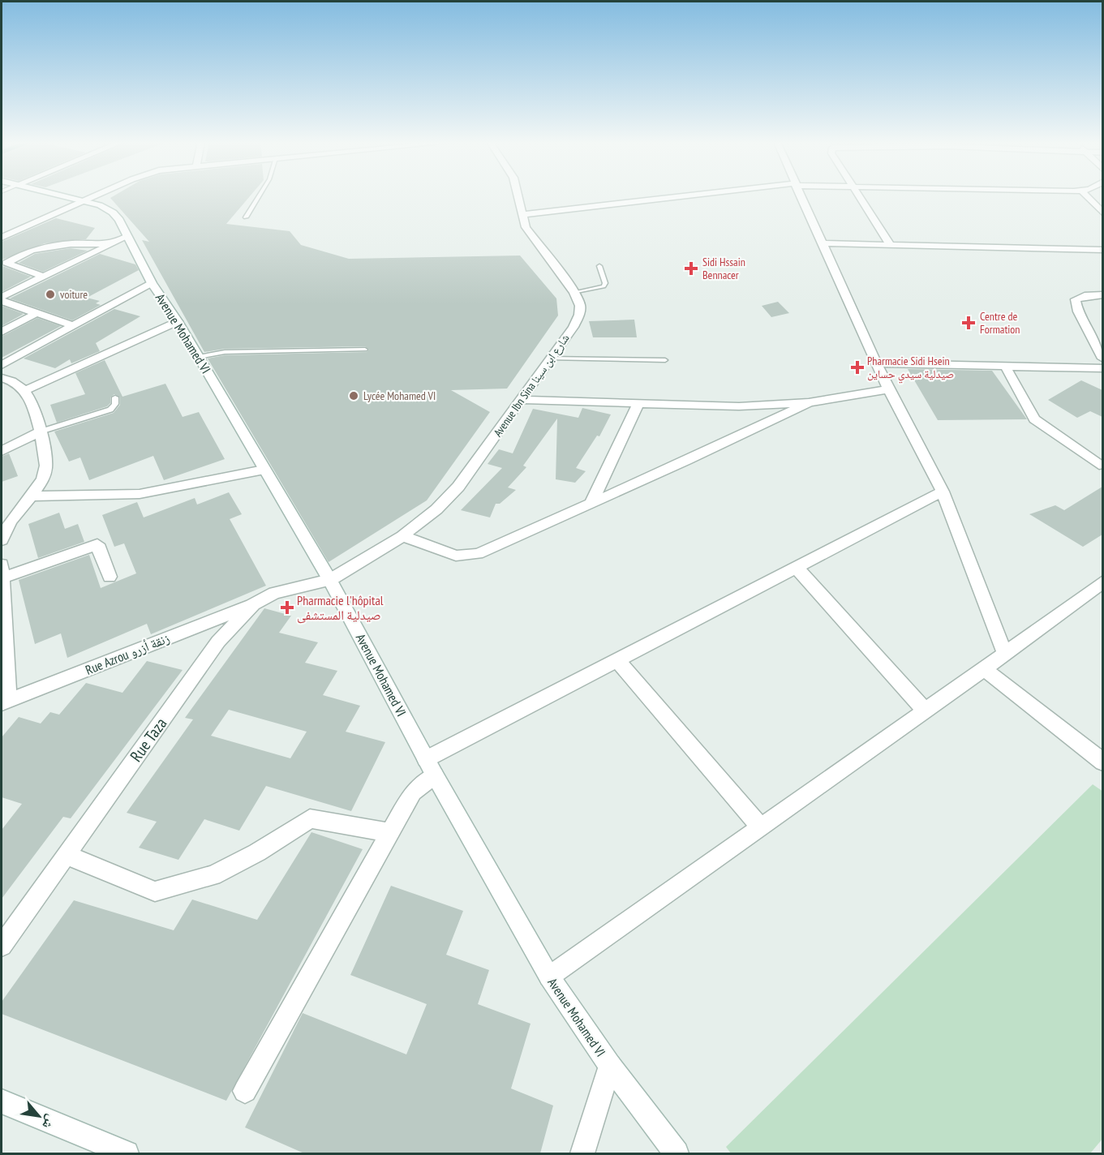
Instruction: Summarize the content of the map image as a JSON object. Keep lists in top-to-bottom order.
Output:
{
  "streets": {
    "street": [
      "Avenue Mohamed VI",
      "Avenue Ibn Sina شارع ابن سينا",
      "Rue Azrou زنقة أزرو",
      "Rue Taza"
    ]
  },
  "crossings": [
    ["Avenue Mohamed VI", "Avenue Ibn Sina شارع ابن سينا"],
    ["Avenue Mohamed VI", "Rue Taza"],
    ["Avenue Ibn Sina شارع ابن سينا", "Rue Taza"],
    ["Rue Azrou زنقة أزرو", "Rue Taza"]
  ],
  "places": {
    "health": [
      "Sidi Hssain Bennacer",
      "Centre de Formation",
      "Pharmacie Sidi Hsein صيدلية سيدي حساين",
      "Pharmacie l'hôpital صيدلية المستشفى"
    ],
    "other": ["voiture", "Lycée Mohamed VI"]
  },
  "north": "bottom right"
}
